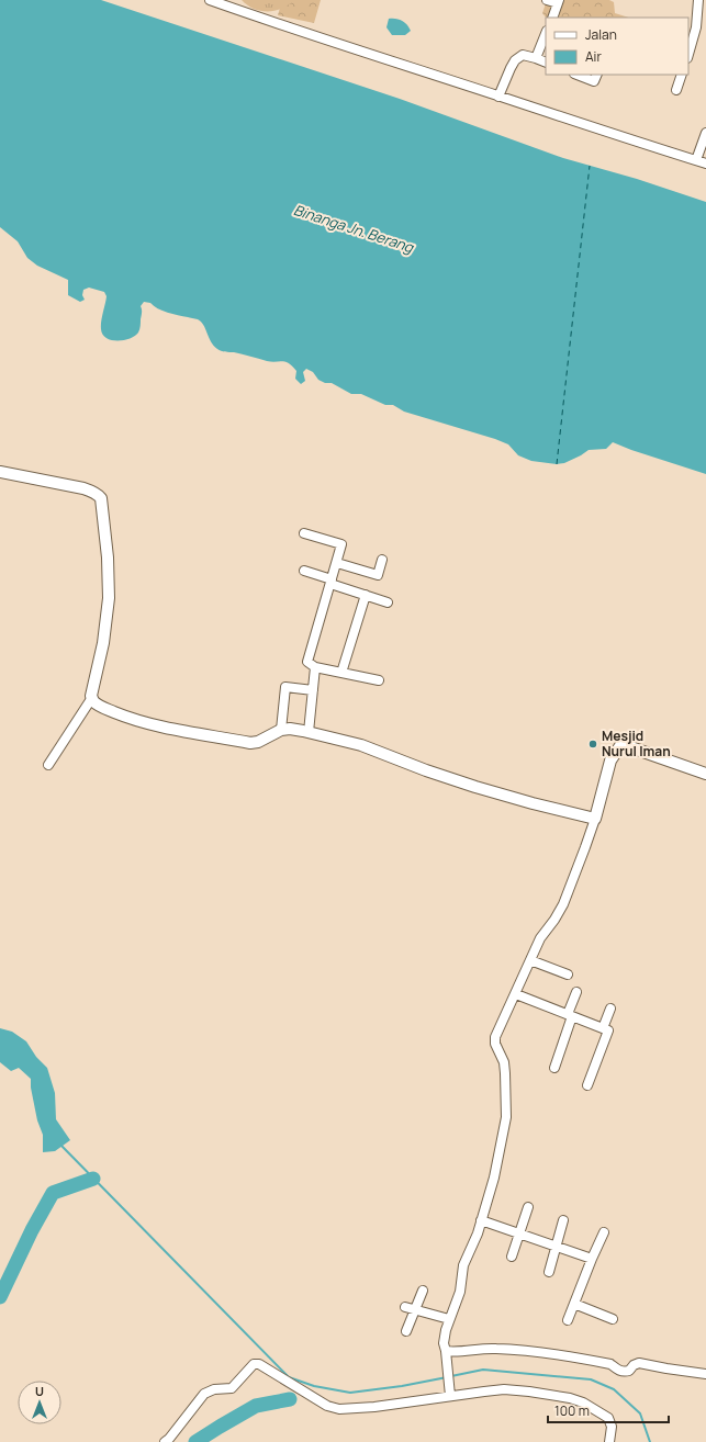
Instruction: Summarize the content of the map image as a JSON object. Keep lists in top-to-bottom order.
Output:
{
  "water": ["Binanga Jn. Berang"],
  "places": ["Mesjid Nurul Iman"],
  "legend": ["Jalan", "Air"],
  "scale_bar": "100 m",
  "north": "top"
}
